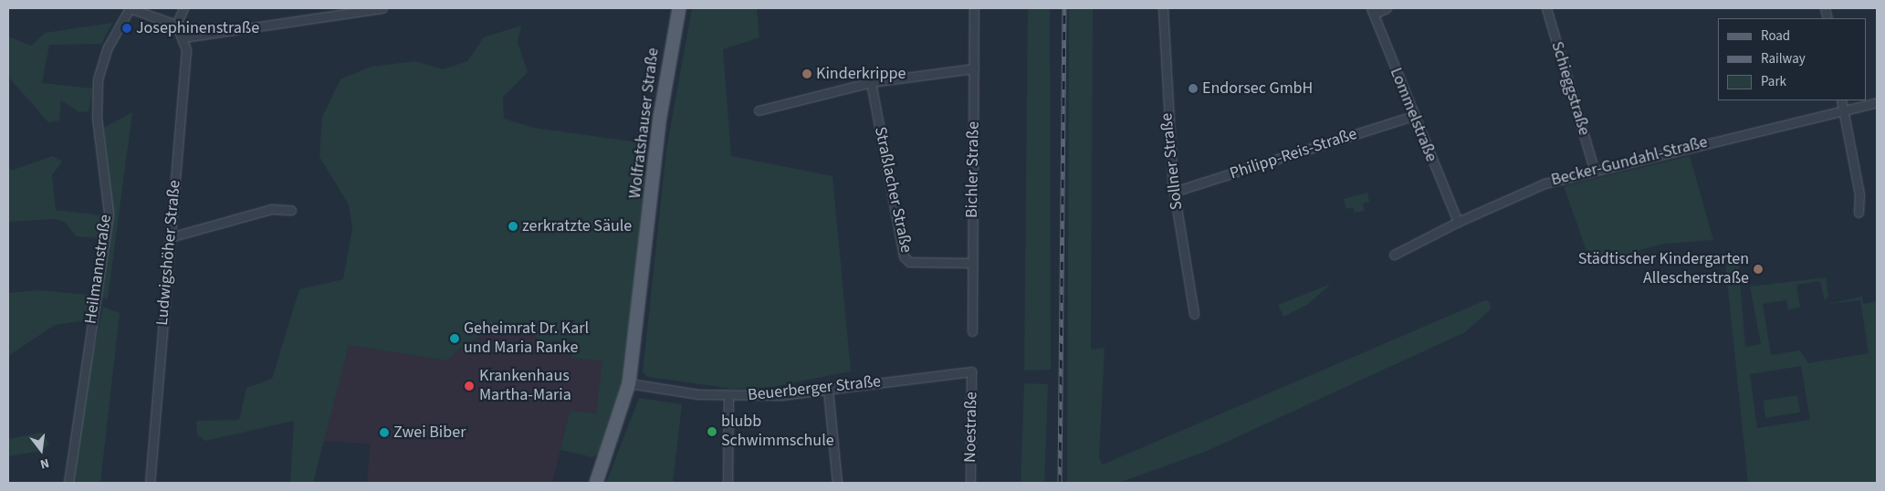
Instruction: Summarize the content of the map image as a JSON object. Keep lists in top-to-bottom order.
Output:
{
  "streets": {
    "main road": ["Wolfratshauser Straße"],
    "street": [
      "Schieggstraße",
      "Lommelstraße",
      "Philipp-Reis-Straße",
      "Sollner Straße",
      "Becker-Gundahl-Straße",
      "Bichler Straße",
      "Straßlacher Straße",
      "Ludwigshöher Straße",
      "Heilmannstraße",
      "Beuerberger Straße",
      "Noestraße"
    ]
  },
  "crossings": [
    ["Schieggstraße", "Becker-Gundahl-Straße"],
    ["Lommelstraße", "Philipp-Reis-Straße"],
    ["Lommelstraße", "Becker-Gundahl-Straße"],
    ["Wolfratshauser Straße", "Beuerberger Straße"],
    ["Philipp-Reis-Straße", "Sollner Straße"],
    ["Bichler Straße", "Straßlacher Straße"],
    ["Beuerberger Straße", "Noestraße"]
  ],
  "places": [
    "Josephinenstraße",
    "Kinderkrippe",
    "Endorsec GmbH",
    "zerkratzte Säule",
    "Städtischer Kindergarten Allescherstraße",
    "Geheimrat Dr. Karl und Maria Ranke",
    "Krankenhaus Martha-Maria",
    "blubb Schwimmschule",
    "Zwei Biber"
  ],
  "legend": ["Road", "Railway", "Park"],
  "north": "bottom"
}
